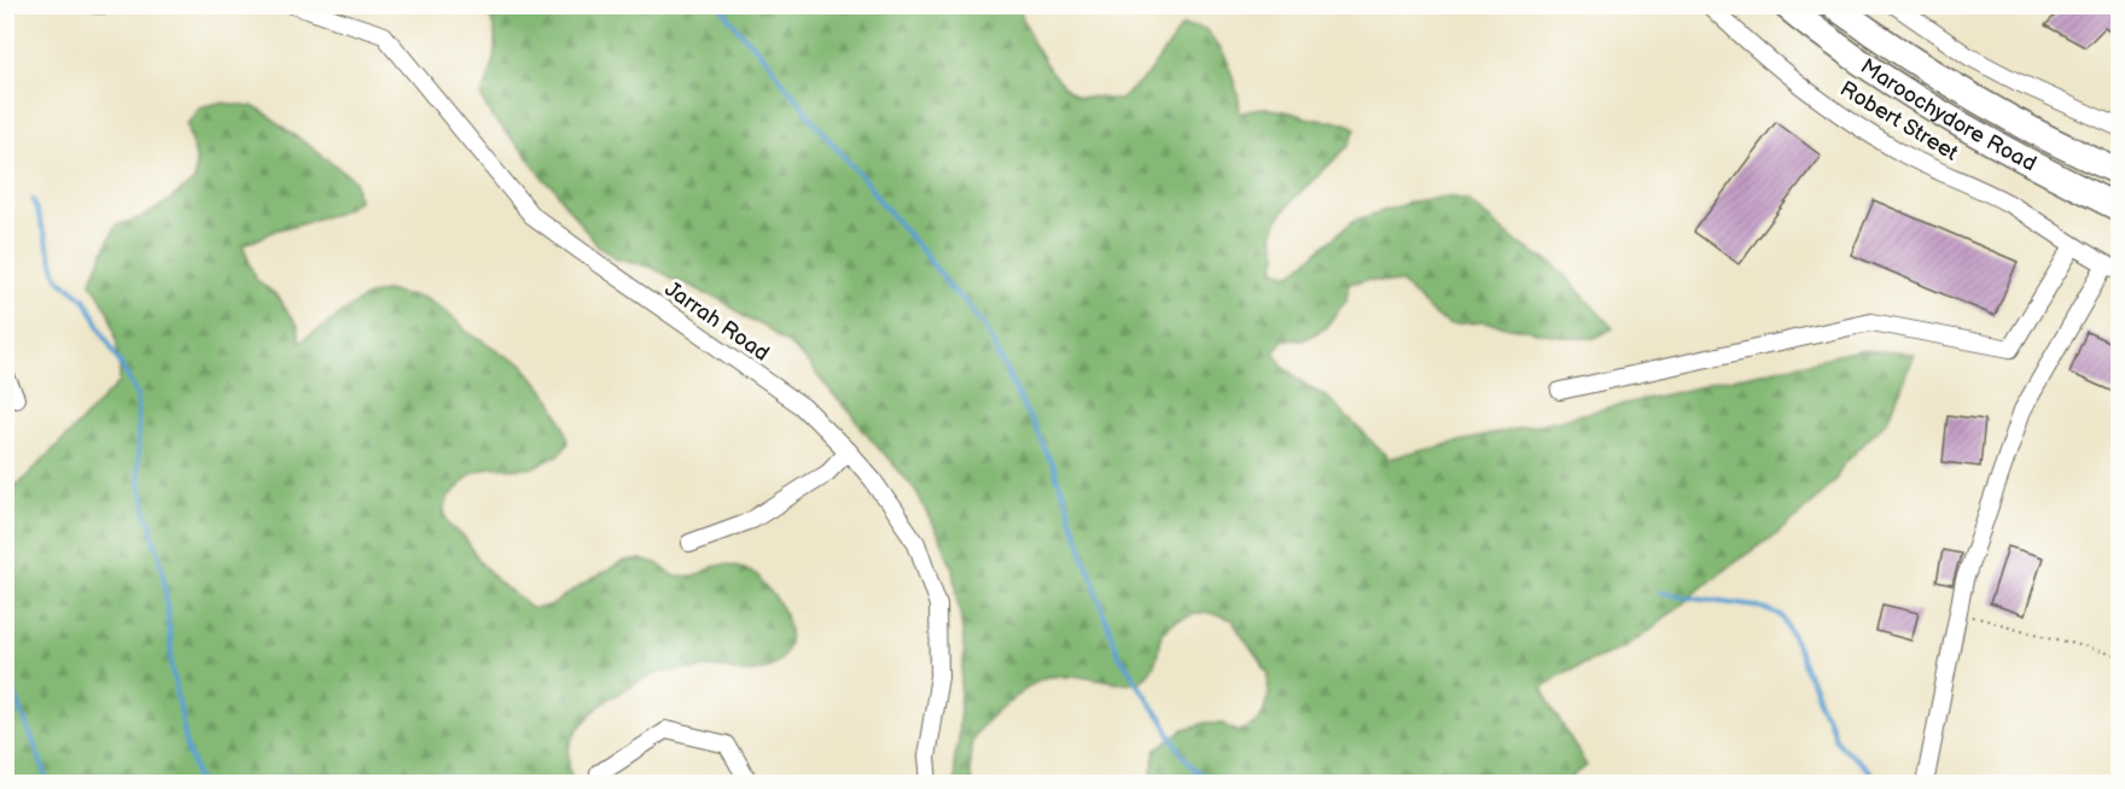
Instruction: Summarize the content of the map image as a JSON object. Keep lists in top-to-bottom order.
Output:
{
  "streets": {
    "highway": ["Maroochydore Road"],
    "street": ["Robert Street", "Jarrah Road"]
  }
}
